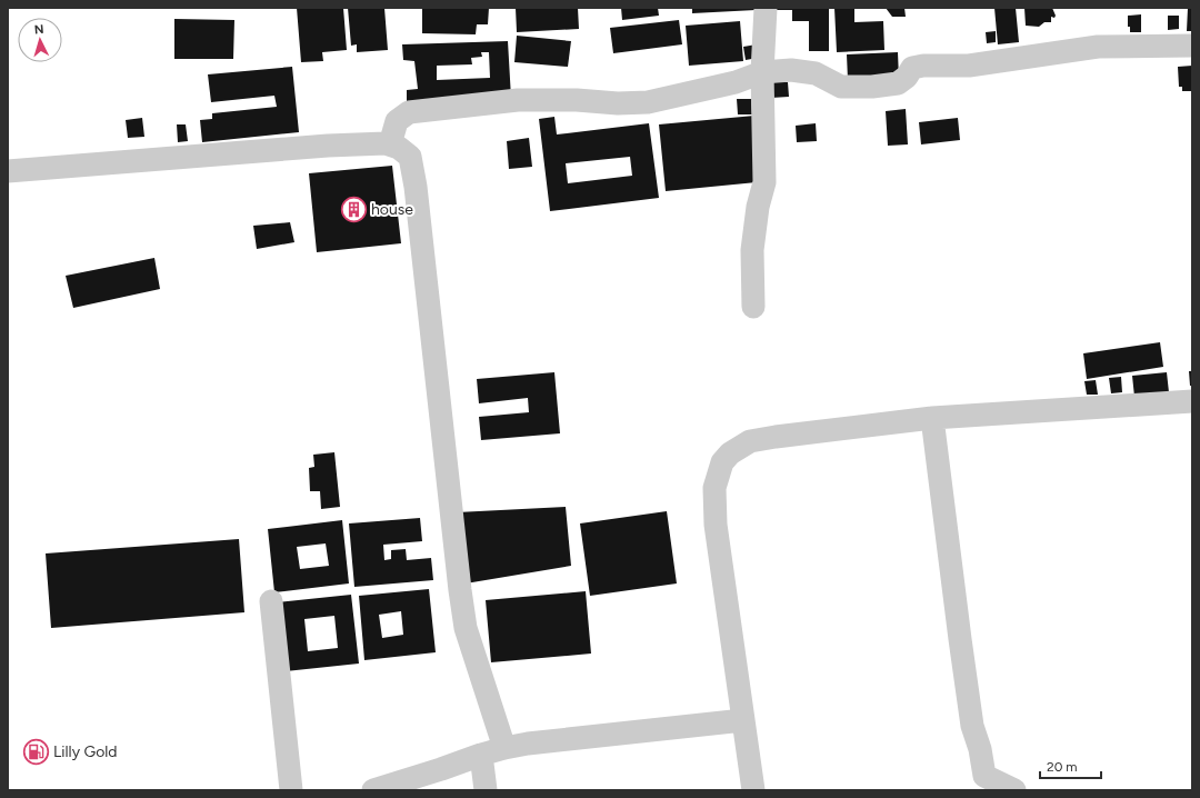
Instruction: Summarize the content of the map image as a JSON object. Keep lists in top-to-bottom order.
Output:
{
  "places": {
    "building": ["house"],
    "fuel station": ["Lilly Gold"]
  },
  "scale_bar": "20 m",
  "north": "top"
}
